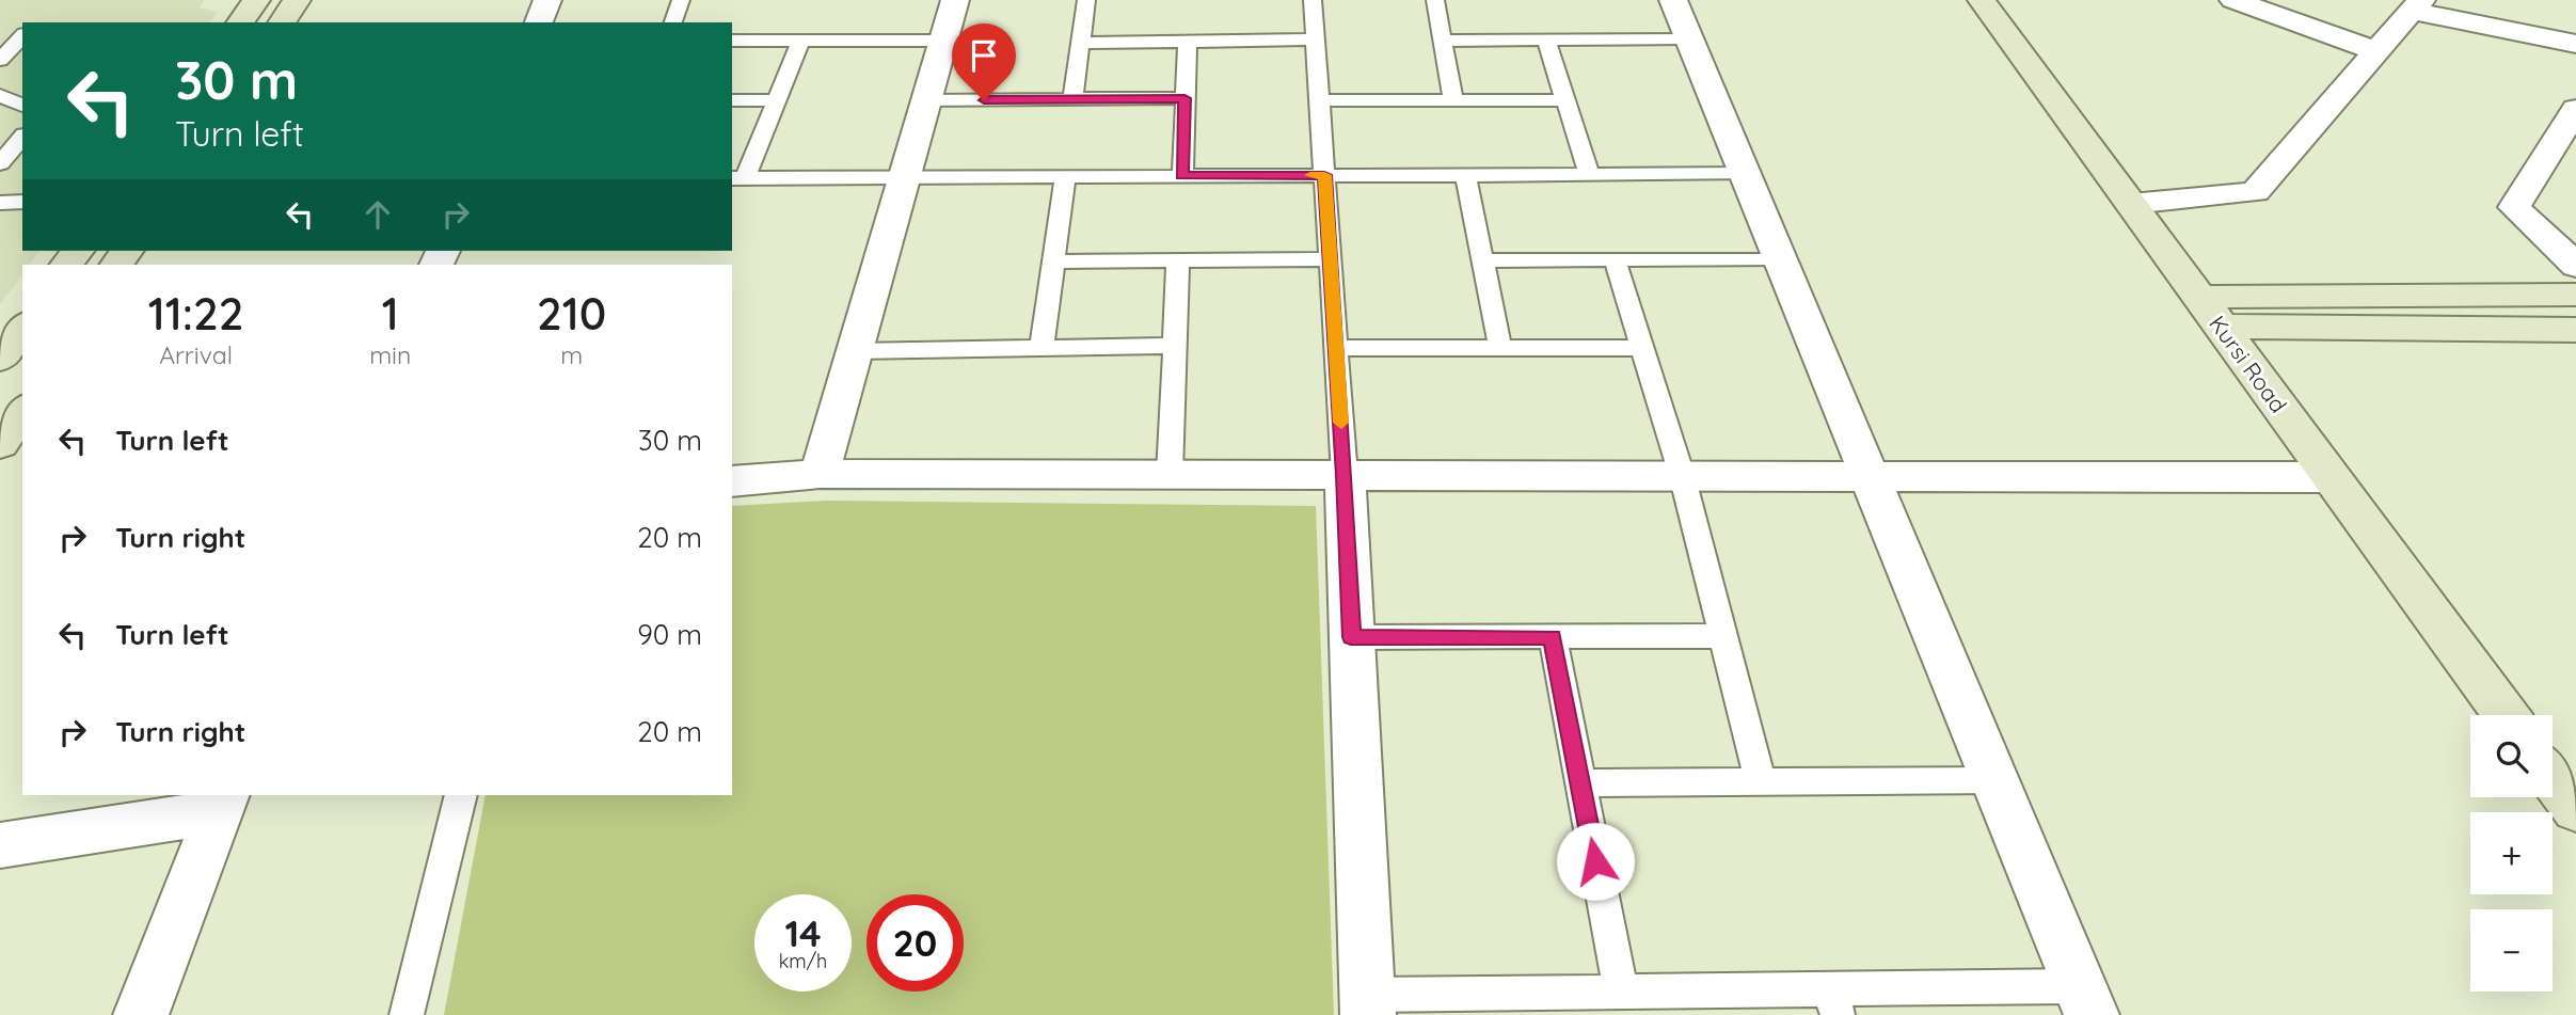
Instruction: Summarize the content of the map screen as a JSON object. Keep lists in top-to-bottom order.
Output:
{
  "streets": {
    "main road": ["Kursi Road"]
  },
  "page": {
    "turn": ["30 m", "Turn left"],
    "eta": [
      "11:22",
      "Arrival",
      "1",
      "min",
      "210",
      "m"
    ],
    "list": [
      {
        "name": "Turn left",
        "value": "30 m"
      },
      {
        "name": "Turn right",
        "value": "20 m"
      },
      {
        "name": "Turn left",
        "value": "90 m"
      },
      {
        "name": "Turn right",
        "value": "20 m"
      }
    ],
    "map_buttons": ["+", "−"],
    "speed": "14 km/h",
    "limit": "20"
  }
}
